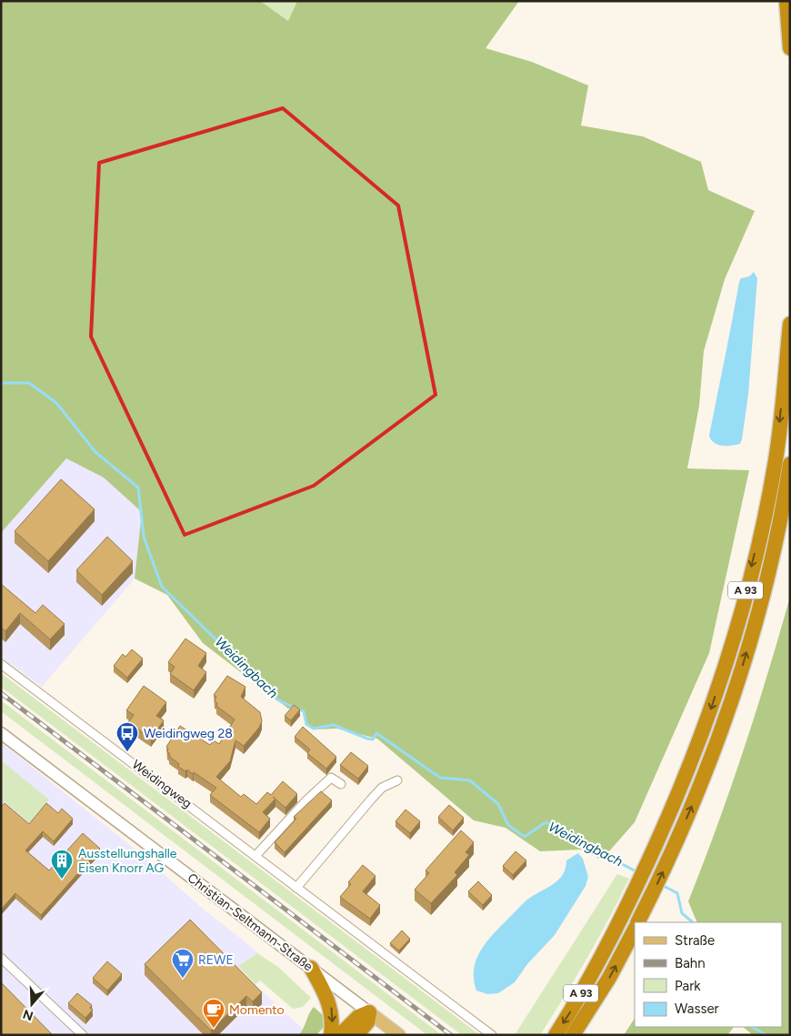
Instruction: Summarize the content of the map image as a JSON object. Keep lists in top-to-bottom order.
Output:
{
  "streets": {
    "highway": ["A 93"],
    "main road": ["Christian-Seltmann-Straße"],
    "street": ["Weidingweg"]
  },
  "water": ["Weidingbach"],
  "places": {
    "bus stop": ["Weidingweg 28"],
    "building": ["Ausstellungshalle Eisen Knorr AG"],
    "supermarket": ["REWE"],
    "cafe": ["Momento"]
  },
  "legend": [
    "Straße",
    "Bahn",
    "Park",
    "Wasser"
  ],
  "north": "bottom"
}
